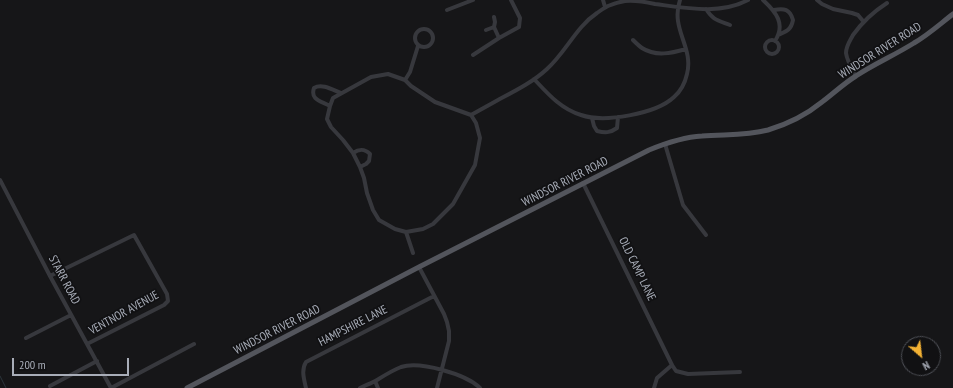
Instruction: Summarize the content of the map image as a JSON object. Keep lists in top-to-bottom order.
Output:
{
  "streets": {
    "main road": ["WINDSOR RIVER ROAD"],
    "street": [
      "OLD CAMP LANE",
      "STARR ROAD",
      "VENTNOR AVENUE",
      "HAMPSHIRE LANE"
    ]
  },
  "crossings": [
    ["WINDSOR RIVER ROAD", "OLD CAMP LANE"],
    ["STARR ROAD", "VENTNOR AVENUE"]
  ],
  "scale_bar": "200 m",
  "north": "bottom right"
}
